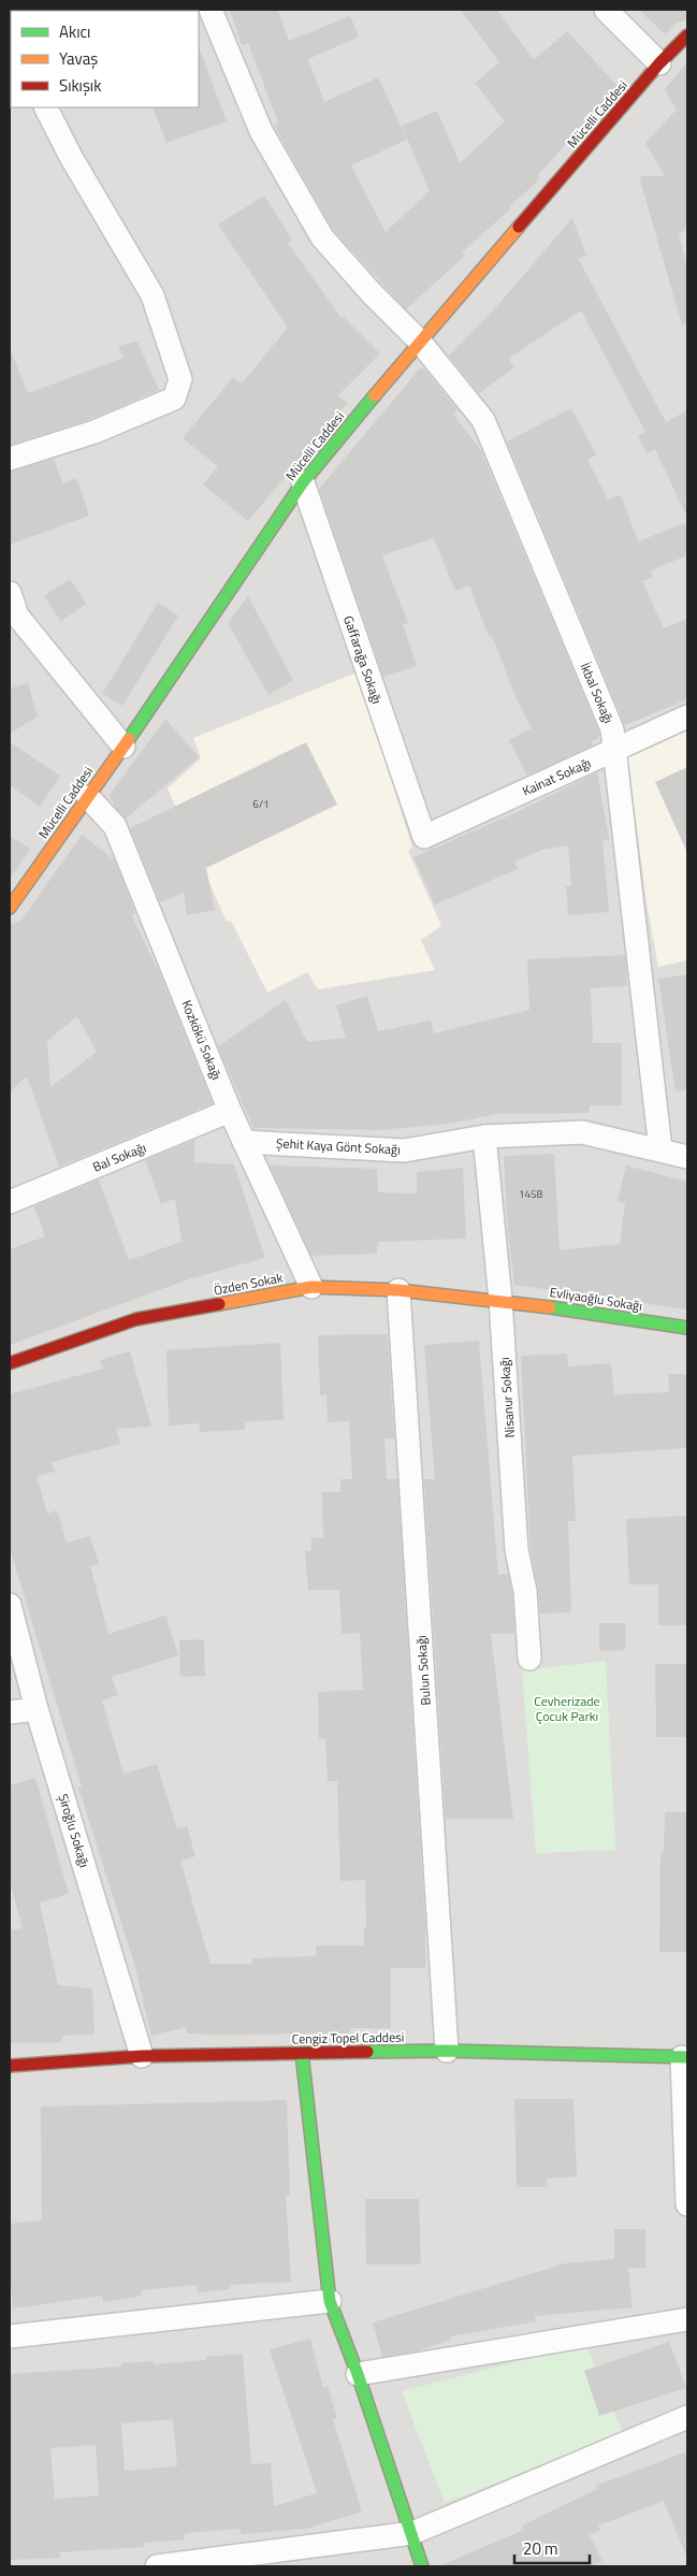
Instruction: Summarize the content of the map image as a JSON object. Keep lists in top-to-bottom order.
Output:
{
  "streets": {
    "main road": [
      "Mücelli Caddesi",
      "Özden Sokak",
      "Evliyaoğlu Sokağı",
      "Cengiz Topel Caddesi"
    ],
    "street": [
      "Gaffarağa Sokağı",
      "İkbal Sokağı",
      "Kainat Sokağı",
      "Kozkökü Sokağı",
      "Şehit Kaya Gönt Sokağı",
      "Bal Sokağı",
      "Nisanur Sokağı",
      "Bulun Sokağı",
      "Şiroğlu Sokağı"
    ]
  },
  "crossings": [
    ["Mücelli Caddesi", "Gaffarağa Sokağı"],
    ["Mücelli Caddesi", "İkbal Sokağı"],
    ["Mücelli Caddesi", "Kozkökü Sokağı"],
    ["Gaffarağa Sokağı", "Kainat Sokağı"],
    ["İkbal Sokağı", "Kainat Sokağı"],
    ["İkbal Sokağı", "Şehit Kaya Gönt Sokağı"],
    ["Kozkökü Sokağı", "Şehit Kaya Gönt Sokağı"],
    ["Kozkökü Sokağı", "Bal Sokağı"],
    ["Kozkökü Sokağı", "Özden Sokak"],
    ["Şehit Kaya Gönt Sokağı", "Nisanur Sokağı"],
    ["Özden Sokak", "Evliyaoğlu Sokağı"],
    ["Özden Sokak", "Nisanur Sokağı"],
    ["Özden Sokak", "Bulun Sokağı"],
    ["Evliyaoğlu Sokağı", "Nisanur Sokağı"],
    ["Bulun Sokağı", "Cengiz Topel Caddesi"],
    ["Şiroğlu Sokağı", "Cengiz Topel Caddesi"]
  ],
  "parks": ["Cevherizade Çocuk Parkı"],
  "house_numbers": ["6/1", "1458"],
  "legend": ["Akıcı", "Yavaş", "Sıkışık"],
  "scale_bar": "20 m"
}
